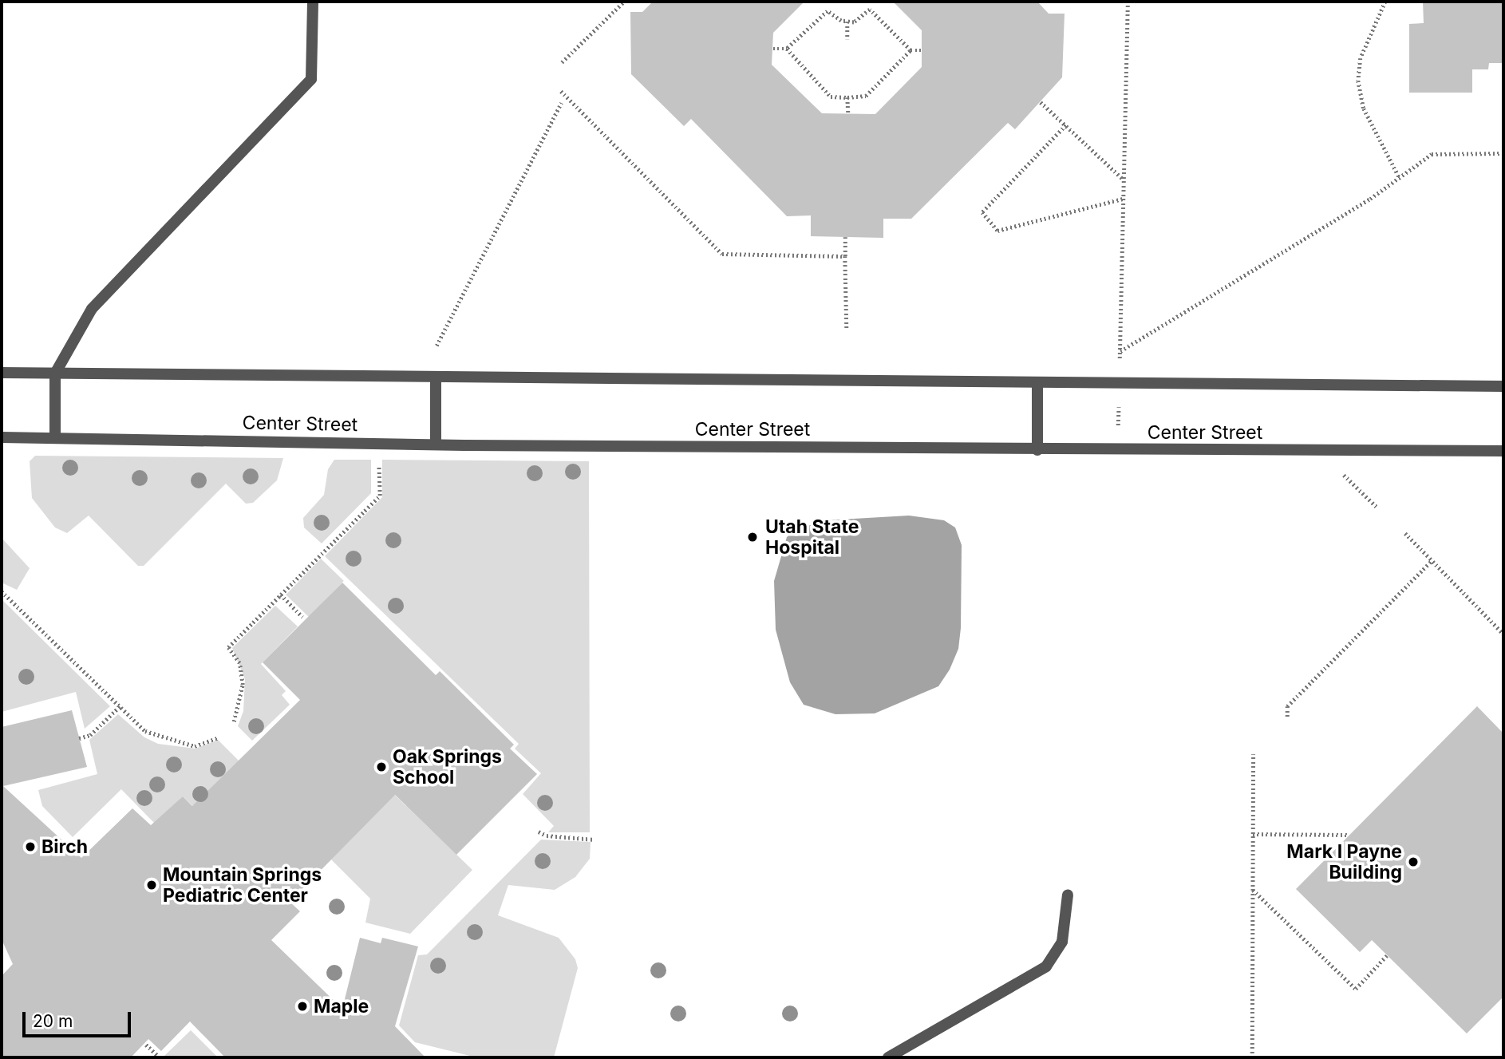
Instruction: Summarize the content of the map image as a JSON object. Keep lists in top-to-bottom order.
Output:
{
  "streets": {
    "street": ["Center Street"]
  },
  "places": [
    "Utah State Hospital",
    "Oak Springs School",
    "Birch",
    "Mark I Payne Building",
    "Mountain Springs Pediatric Center",
    "Maple"
  ],
  "scale_bar": "20 m"
}
